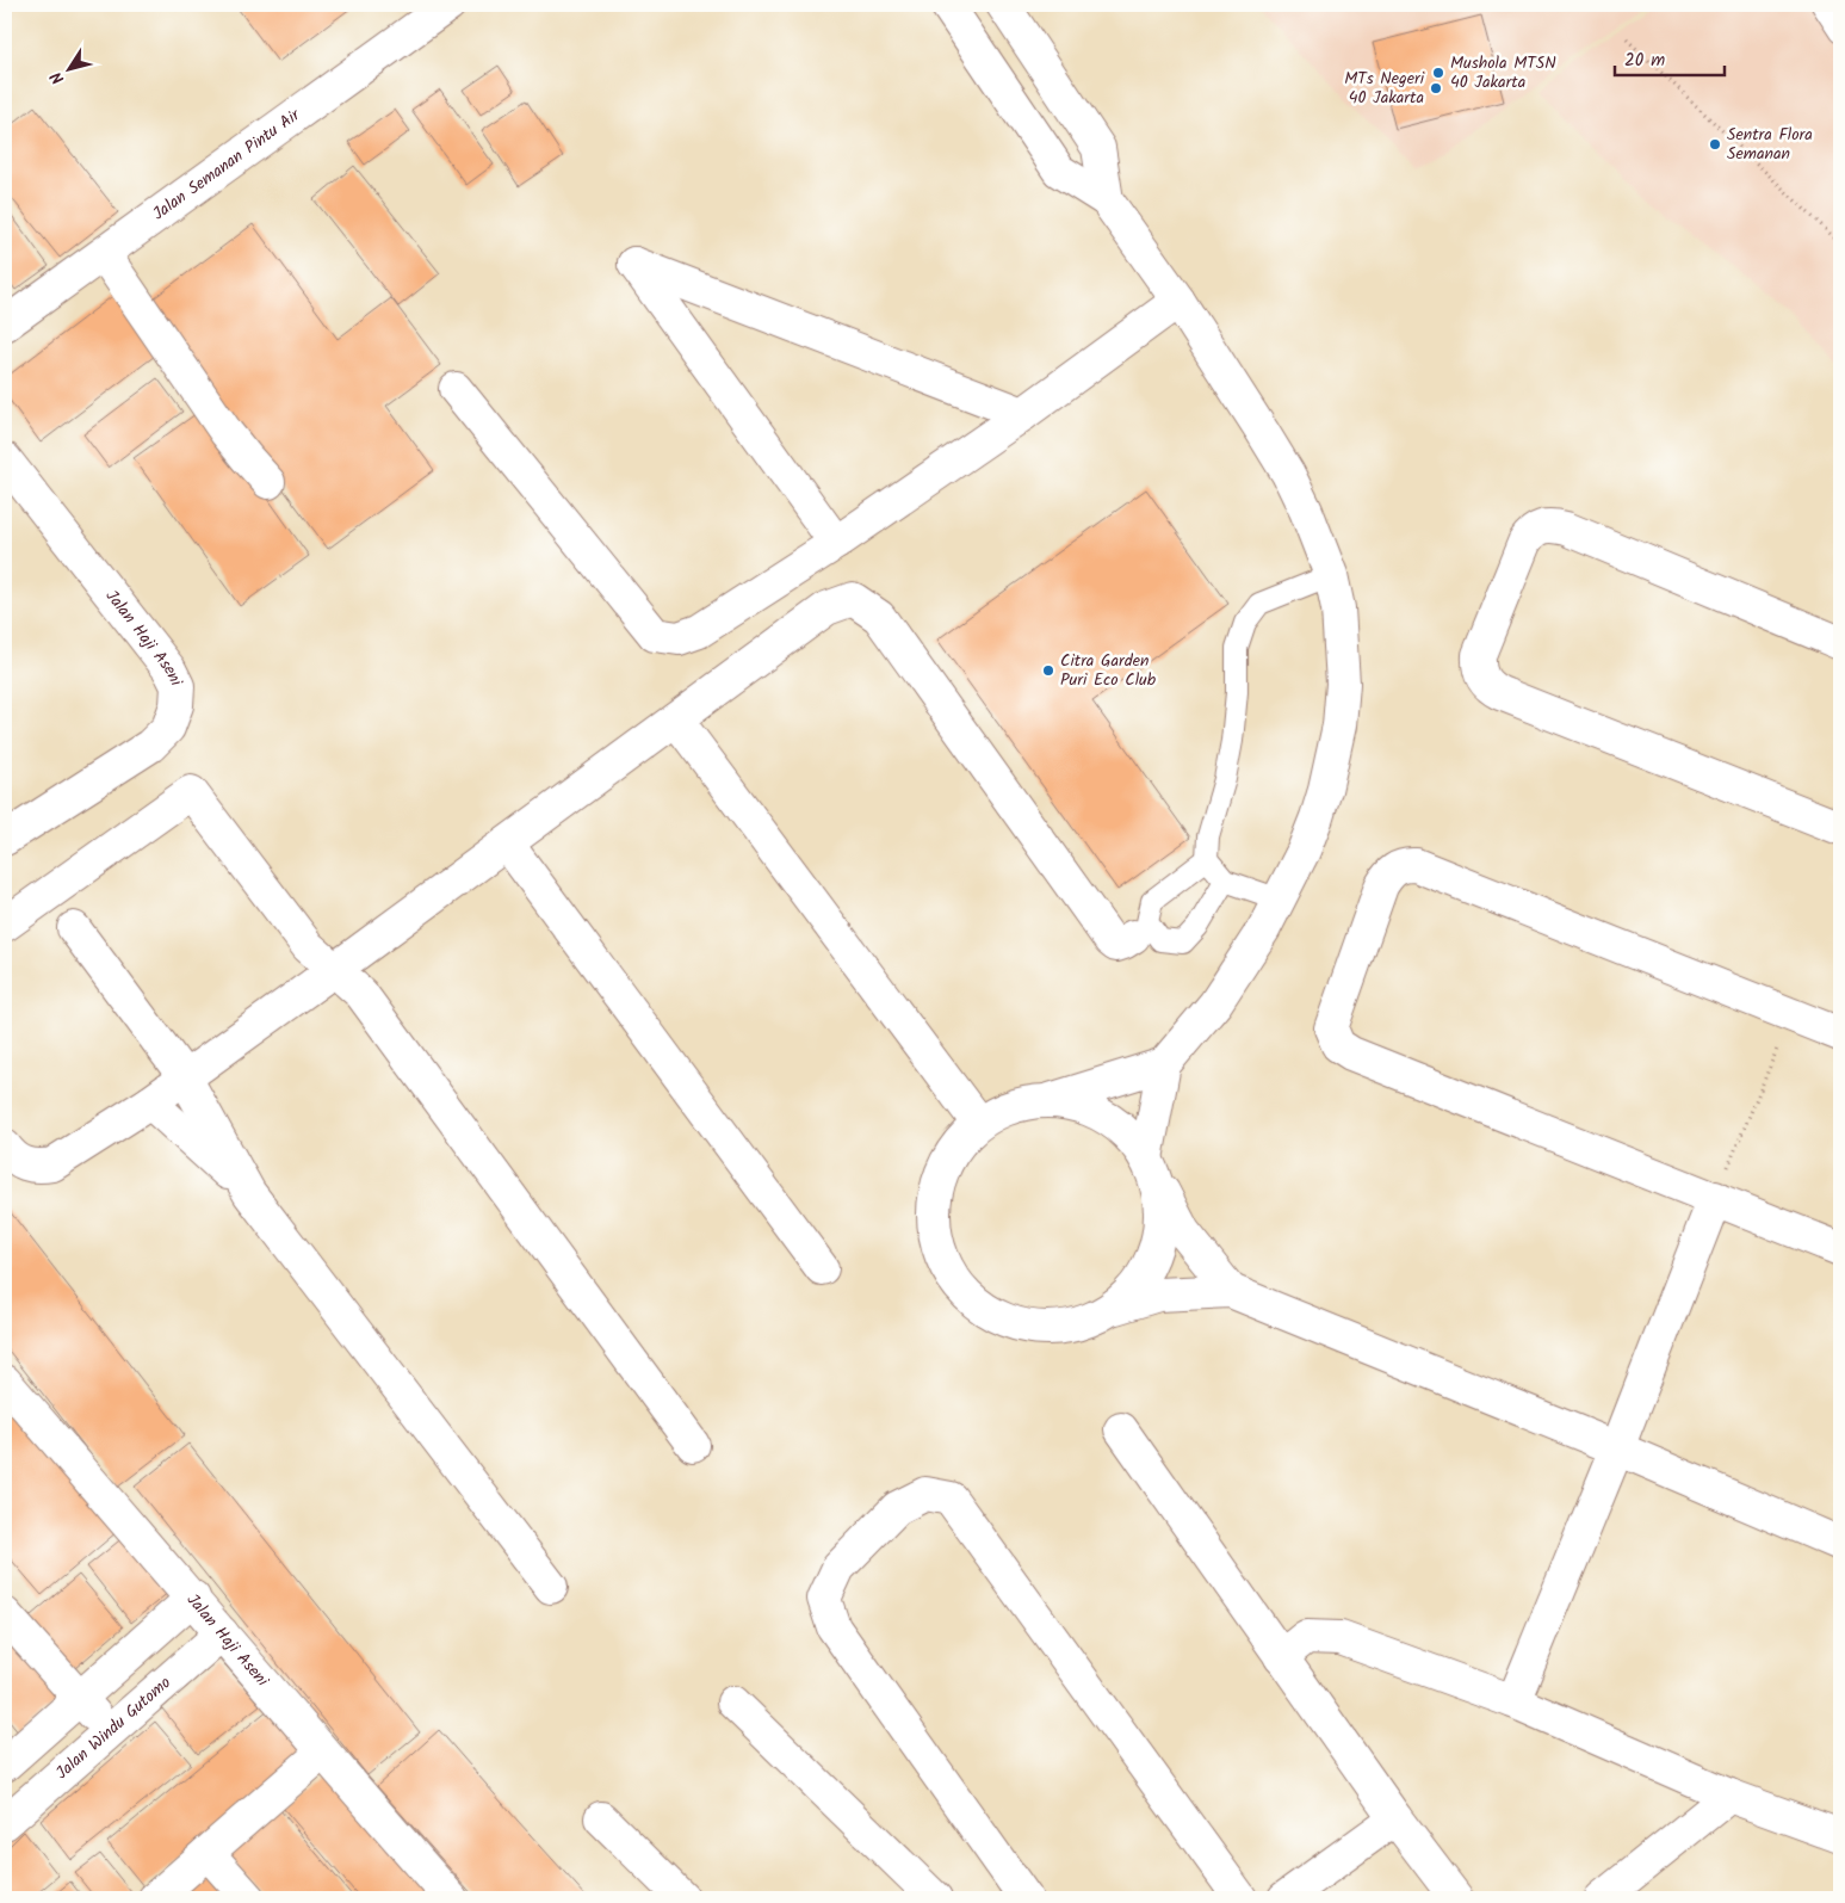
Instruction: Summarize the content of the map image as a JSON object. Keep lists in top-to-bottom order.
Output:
{
  "streets": {
    "street": ["Jalan Semanan Pintu Air", "Jalan Haji Aseni", "Jalan Windu Gutomo"]
  },
  "crossings": [
    ["Jalan Haji Aseni", "Jalan Windu Gutomo"]
  ],
  "places": [
    "Mushola MTSN 40 Jakarta",
    "MTs Negeri 40 Jakarta",
    "Sentra Flora Semanan",
    "Citra Garden Puri Eco Club"
  ],
  "scale_bar": "20 m",
  "north": "bottom left"
}
